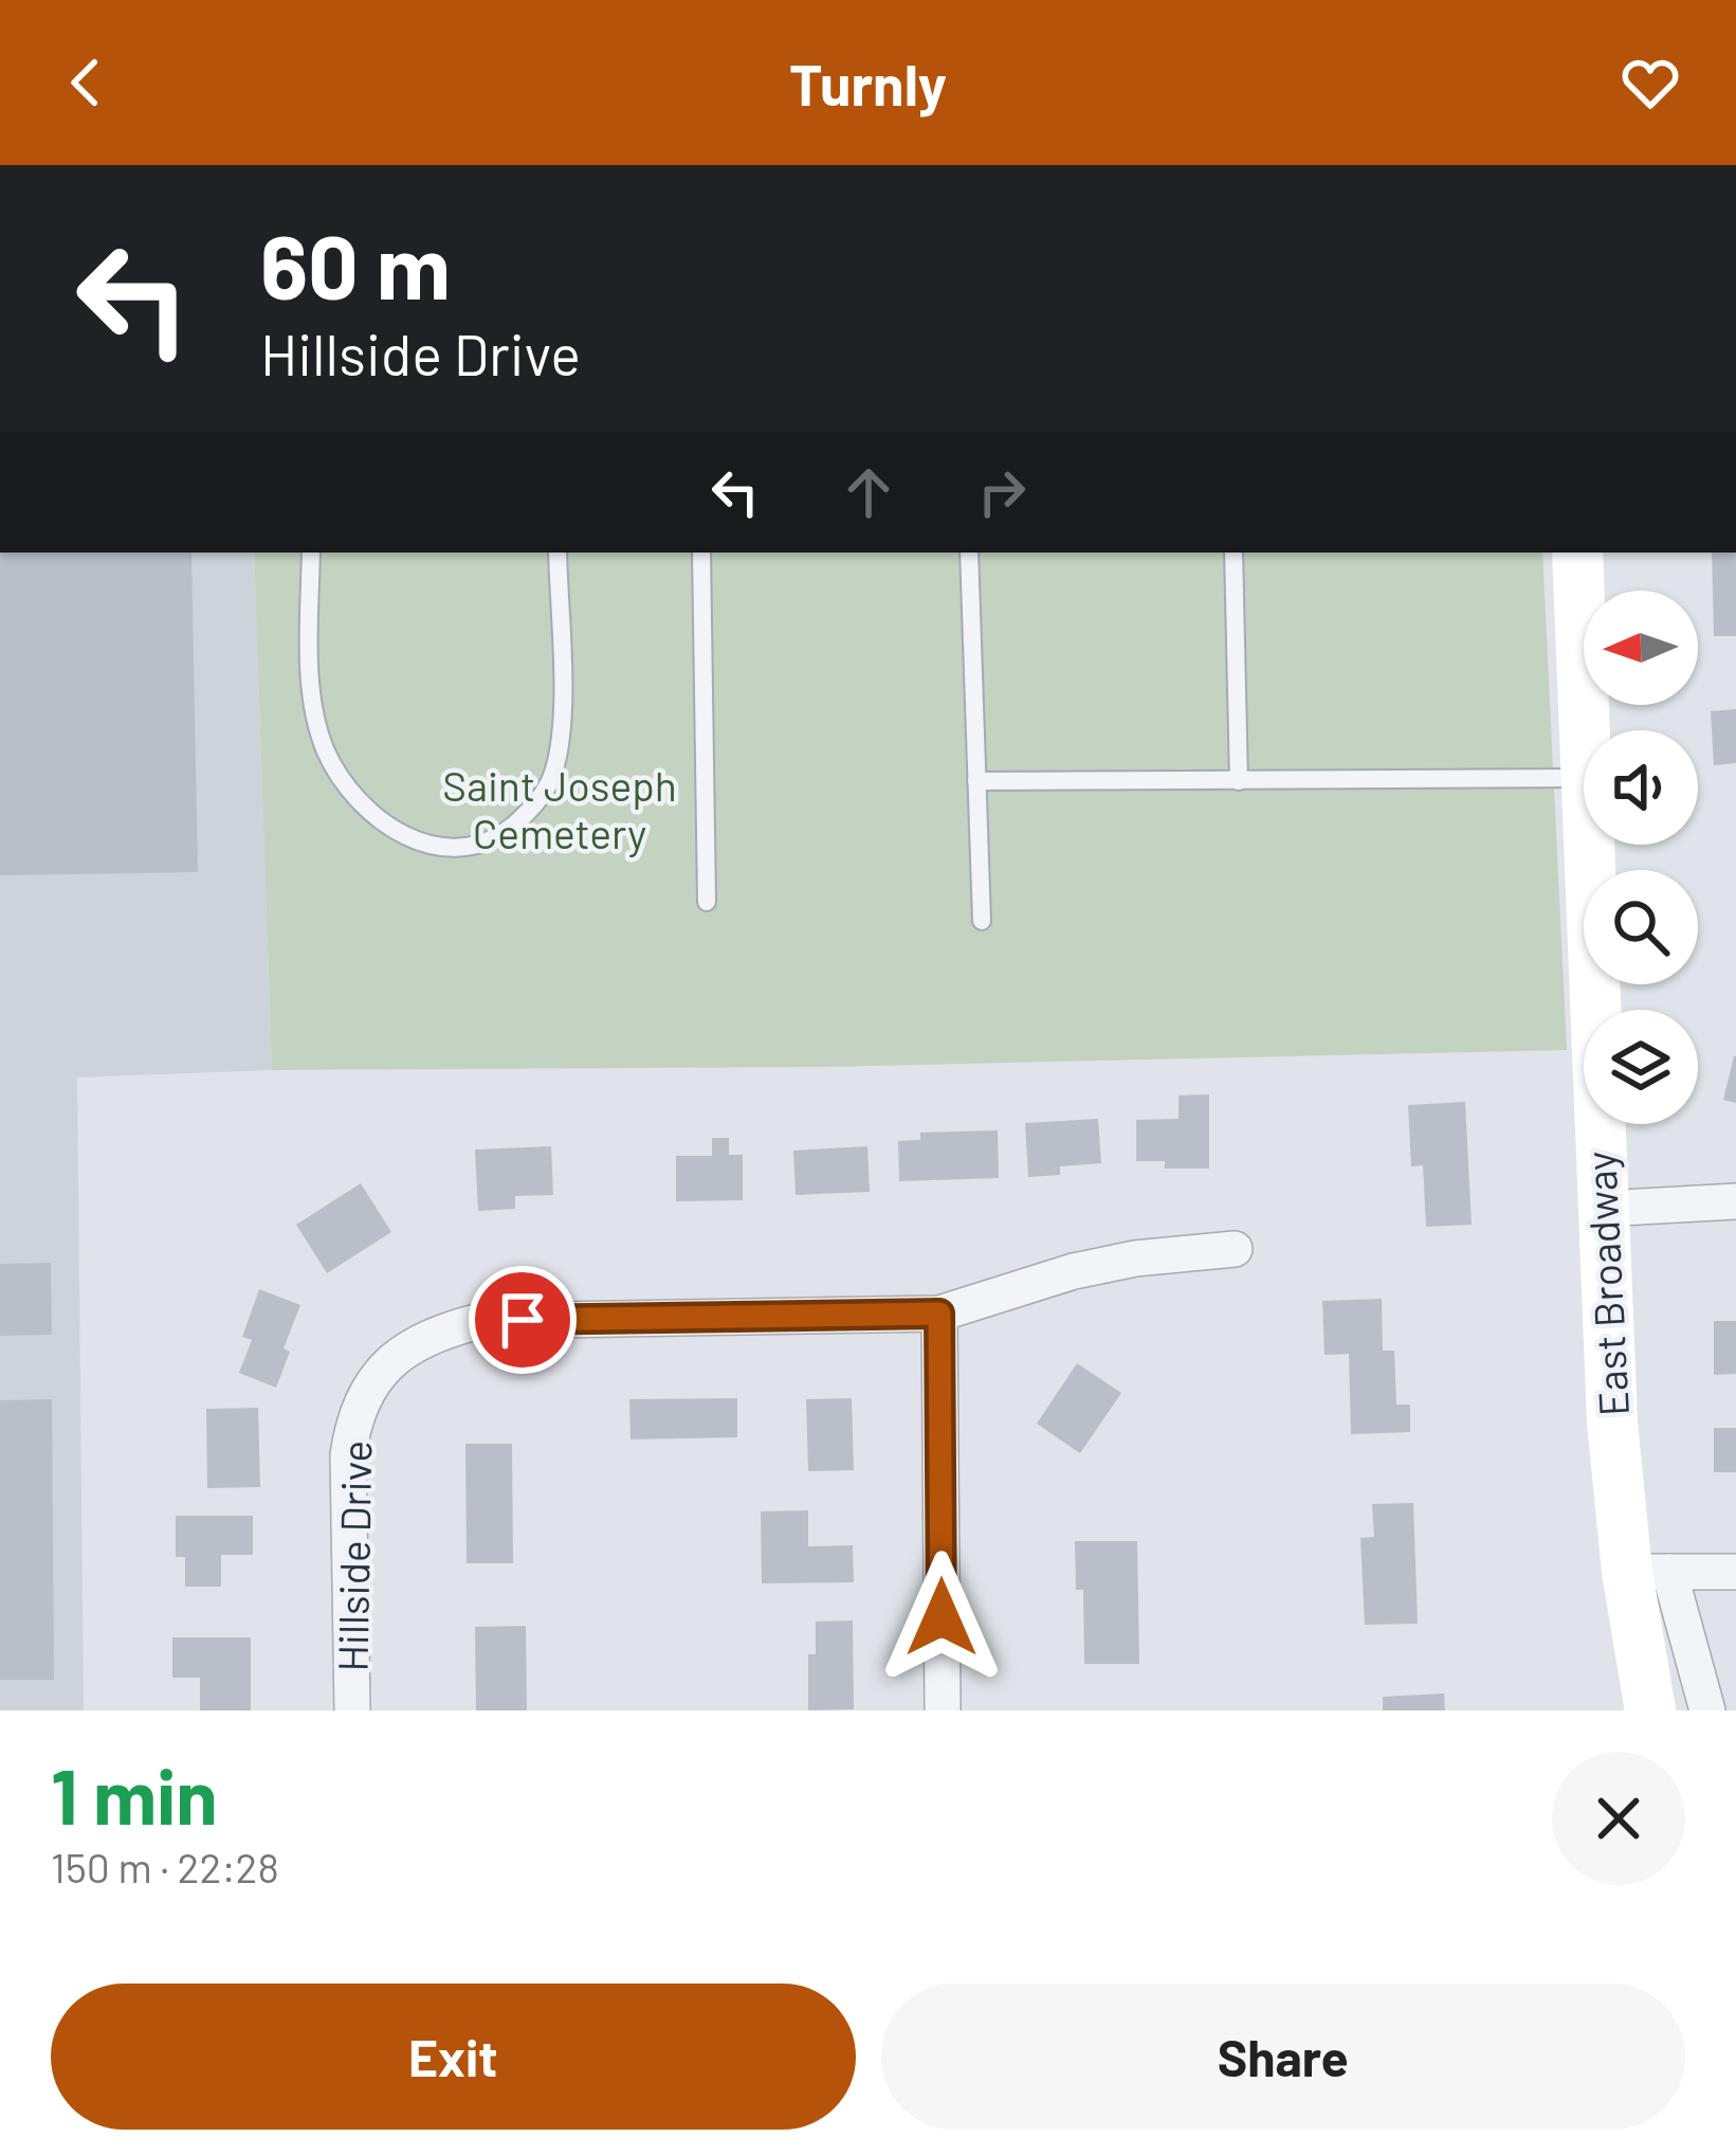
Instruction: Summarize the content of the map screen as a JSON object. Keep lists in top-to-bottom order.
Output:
{
  "streets": {
    "main road": ["East Broadway"],
    "street": ["Hillside Drive"]
  },
  "parks": ["Saint Joseph Cemetery"],
  "north": "left",
  "page": {
    "header": "Turnly",
    "turn": ["60 m", "Hillside Drive"],
    "heading": ["1 min", "150 m · 22:28"],
    "buttons": ["Exit", "Share"]
  }
}
